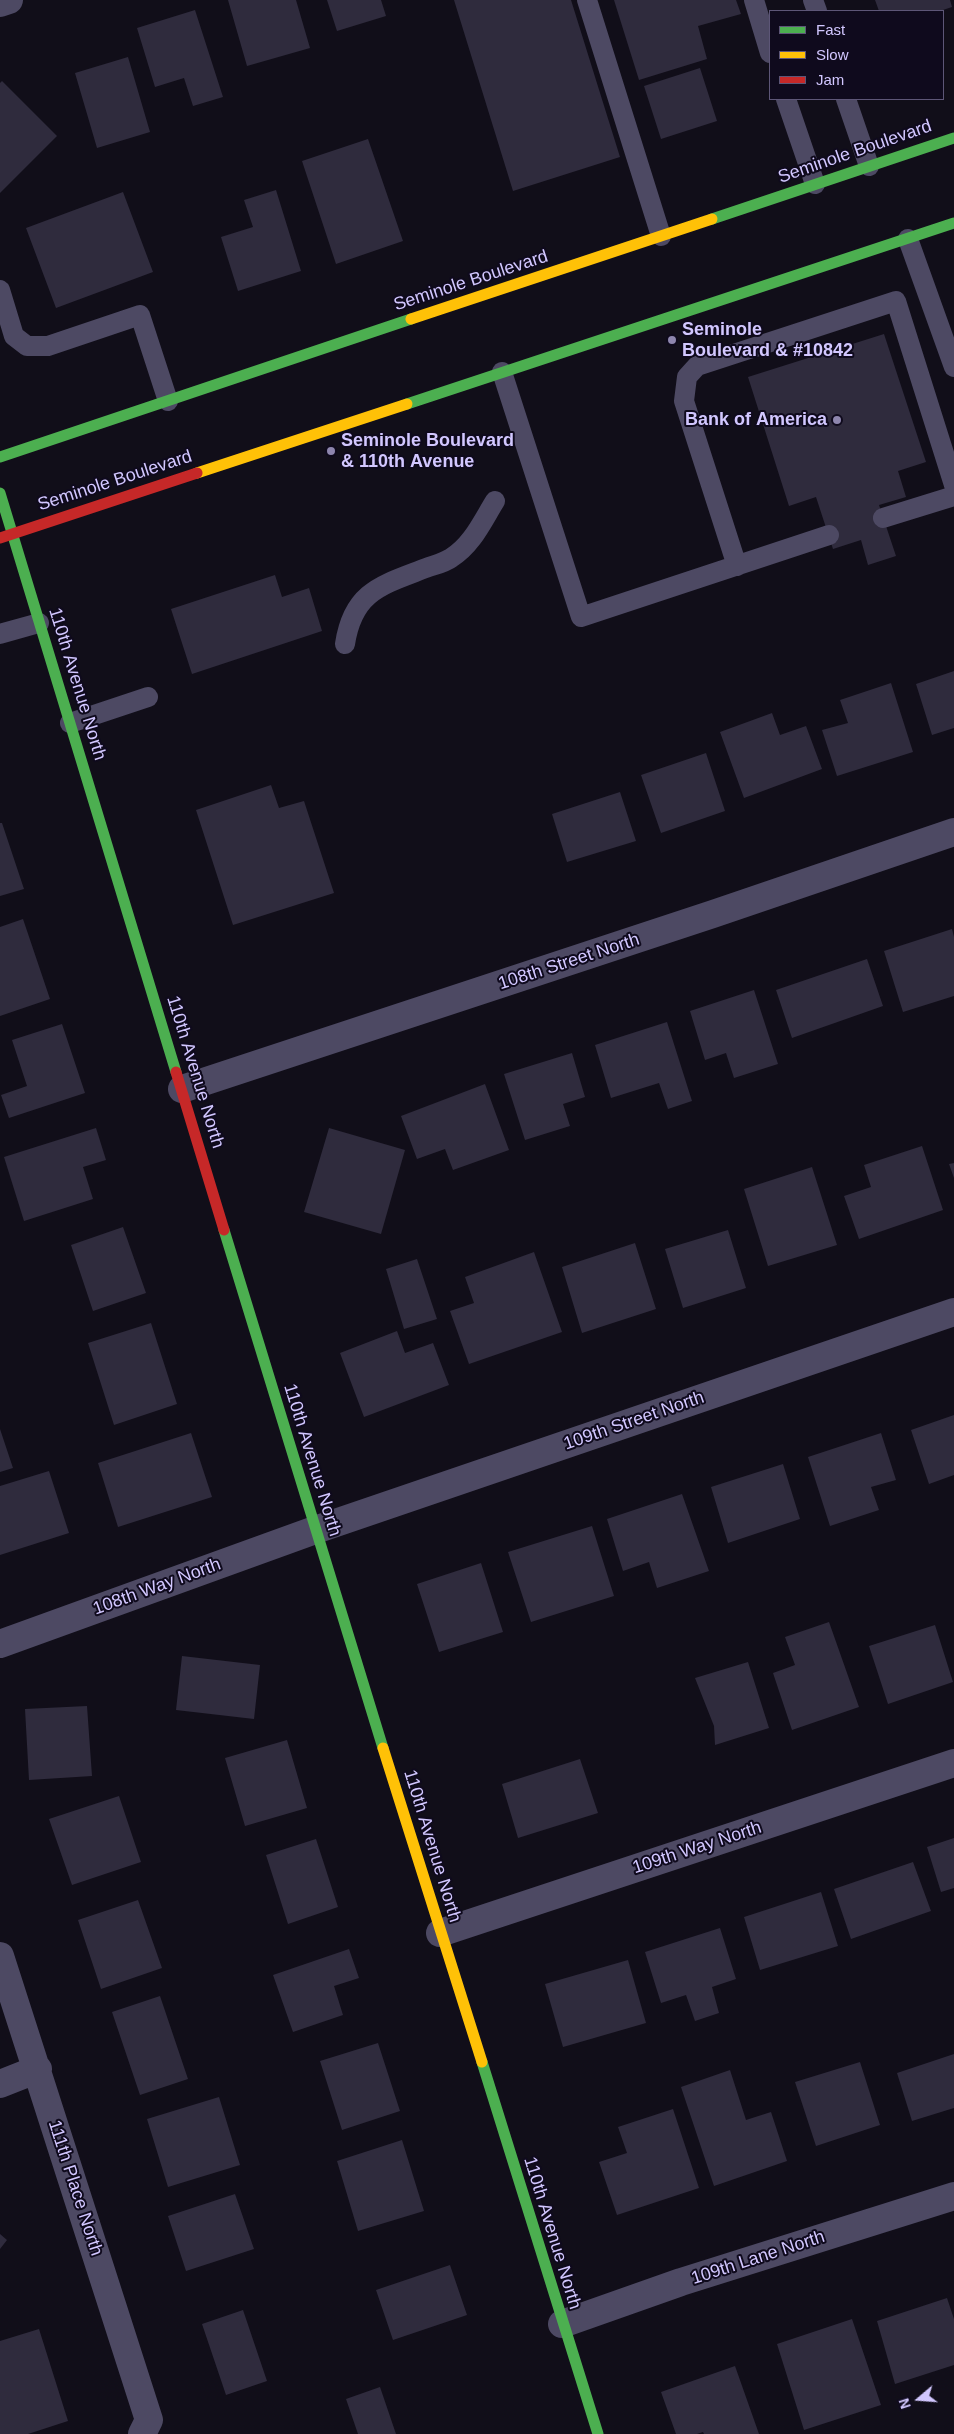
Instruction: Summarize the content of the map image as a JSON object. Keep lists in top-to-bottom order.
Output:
{
  "streets": {
    "street": [
      "Seminole Boulevard",
      "110th Avenue North",
      "108th Street North",
      "109th Street North",
      "108th Way North",
      "109th Way North",
      "111th Place North",
      "109th Lane North"
    ]
  },
  "crossings": [
    ["Seminole Boulevard", "110th Avenue North"],
    ["110th Avenue North", "108th Street North"],
    ["110th Avenue North", "109th Street North"],
    ["110th Avenue North", "108th Way North"],
    ["110th Avenue North", "109th Way North"],
    ["110th Avenue North", "109th Lane North"],
    ["109th Street North", "108th Way North"]
  ],
  "places": ["Seminole Boulevard & #10842", "Bank of America", "Seminole Boulevard & 110th Avenue"],
  "legend": ["Fast", "Slow", "Jam"],
  "north": "left"
}
